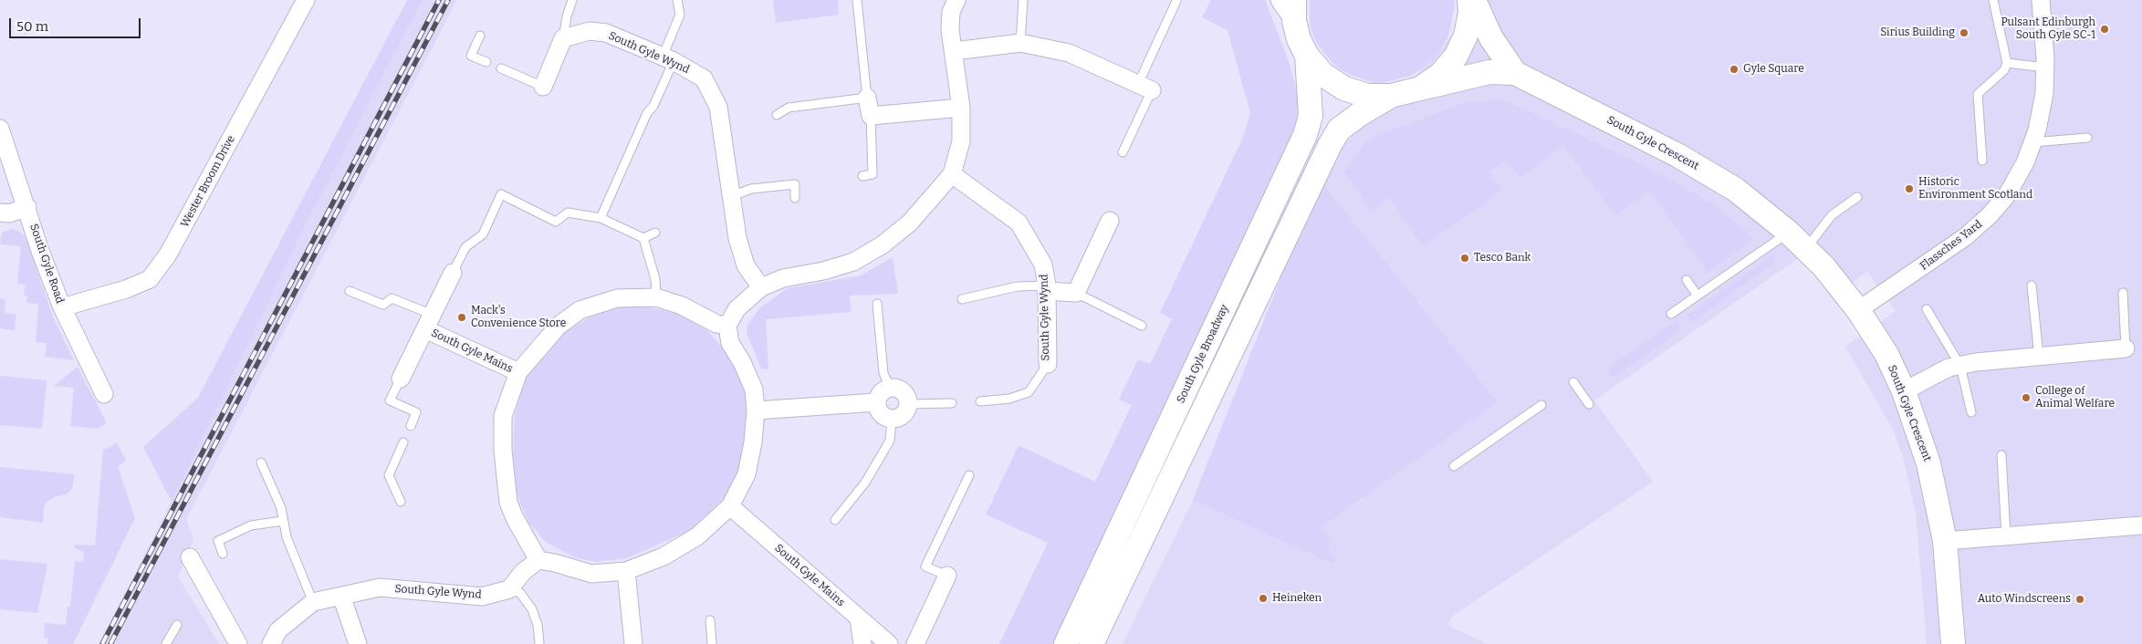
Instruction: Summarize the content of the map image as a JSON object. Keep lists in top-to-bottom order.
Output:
{
  "streets": {
    "street": [
      "South Gyle Wynd",
      "South Gyle Crescent",
      "Wester Broom Drive",
      "Flassches Yard",
      "South Gyle Road",
      "South Gyle Mains",
      "South Gyle Broadway"
    ]
  },
  "crossings": [
    ["South Gyle Crescent", "Flassches Yard"],
    ["Wester Broom Drive", "South Gyle Road"]
  ],
  "places": [
    "Pulsant Edinburgh South Gyle SC-1",
    "Sirius Building",
    "Gyle Square",
    "Historic Environment Scotland",
    "Tesco Bank",
    "Mack's Convenience Store",
    "College of Animal Welfare",
    "Heineken",
    "Auto Windscreens"
  ],
  "scale_bar": "50 m"
}
